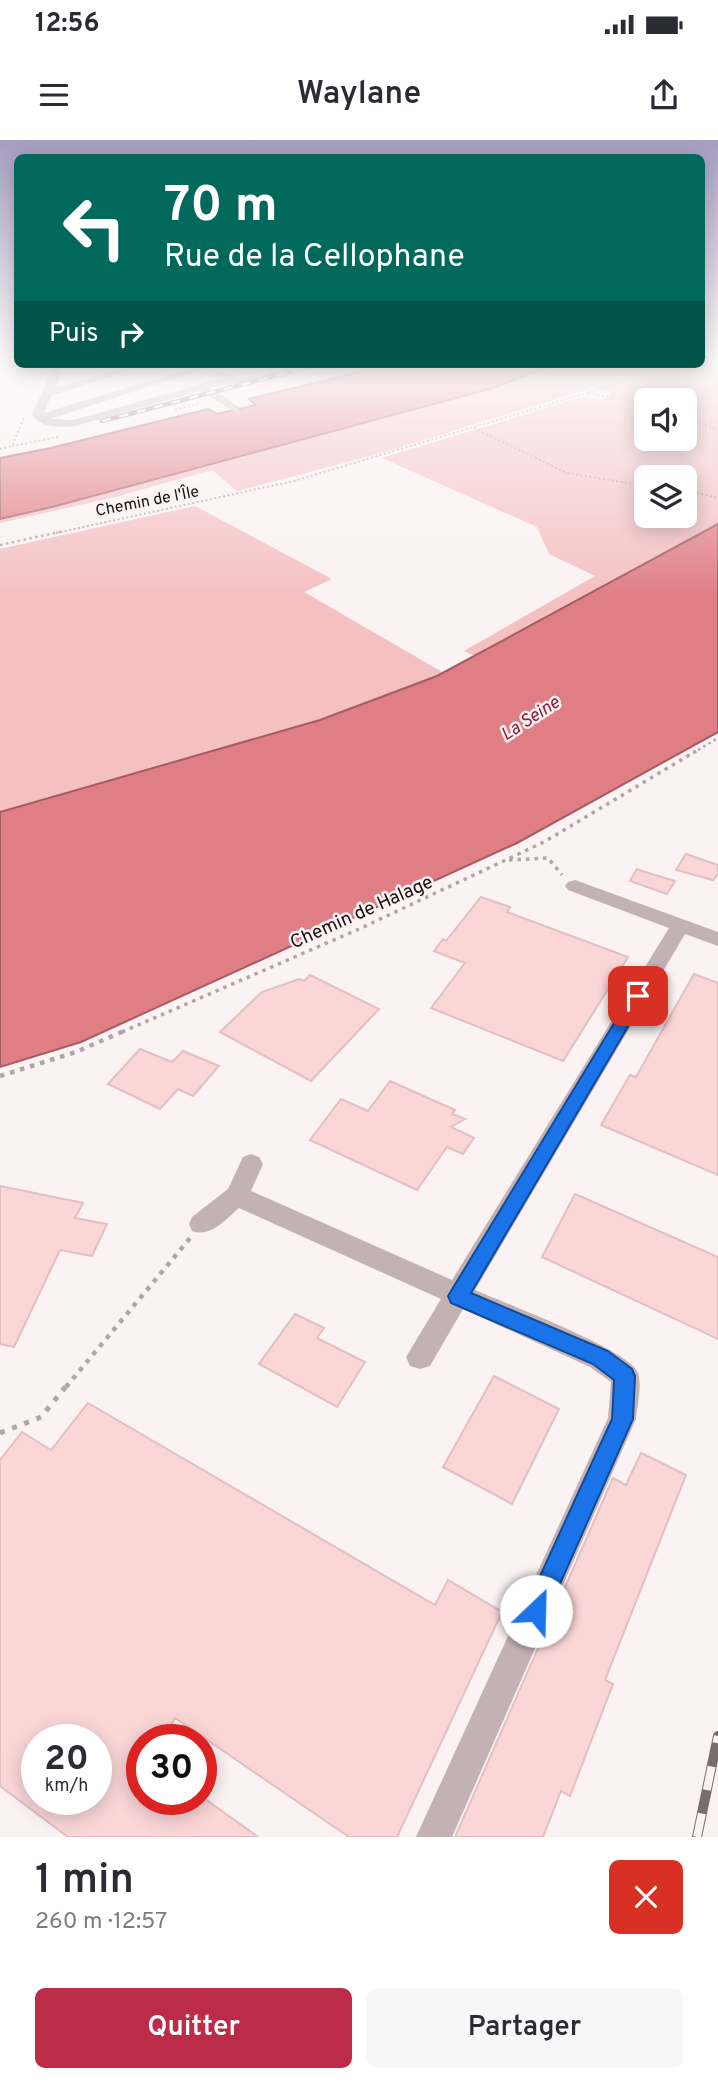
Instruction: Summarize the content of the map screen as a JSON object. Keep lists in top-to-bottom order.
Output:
{
  "streets": {
    "path": ["Chemin de l'Île", "Chemin de Halage"]
  },
  "water": ["La Seine"],
  "page": {
    "status": "12:56",
    "header": "Waylane",
    "turn": ["70 m", "Rue de la Cellophane"],
    "then": "Puis",
    "speed": "20 km/h",
    "limit": "30",
    "heading": ["1 min", "260 m · 12:57"],
    "buttons": ["Quitter", "Partager"]
  }
}
